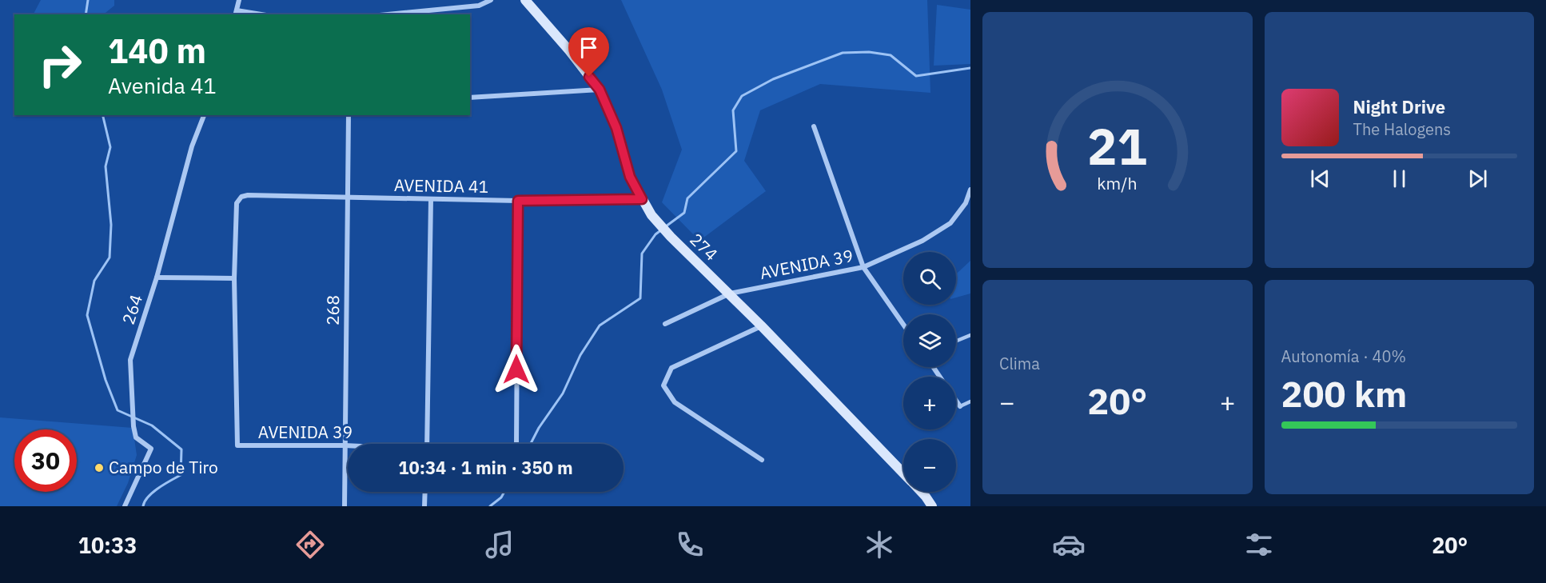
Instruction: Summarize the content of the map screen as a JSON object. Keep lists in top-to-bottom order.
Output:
{
  "streets": {
    "street": [
      "AVENIDA 41",
      "274",
      "AVENIDA 39",
      "264",
      "268"
    ]
  },
  "crossings": [
    ["AVENIDA 41", "274"],
    ["AVENIDA 41", "AVENIDA 39"],
    ["AVENIDA 41", "268"],
    ["274", "AVENIDA 39"],
    ["AVENIDA 39", "268"]
  ],
  "places": ["Campo de Tiro"],
  "page": {
    "turn": ["140 m", "Avenida 41"],
    "song": ["Night Drive", "The Halogens"],
    "map_buttons": ["+", "−"],
    "tile": [
      "Clima",
      ["Autonomía · 40%", "200 km"]
    ],
    "heat": ["−", "20°", "+"],
    "limit": "30",
    "trip": "10:34 · 1 min · 350 m",
    "tabs": ["10:33", "20°"],
    "gauge": ["21", "km/h"]
  }
}
